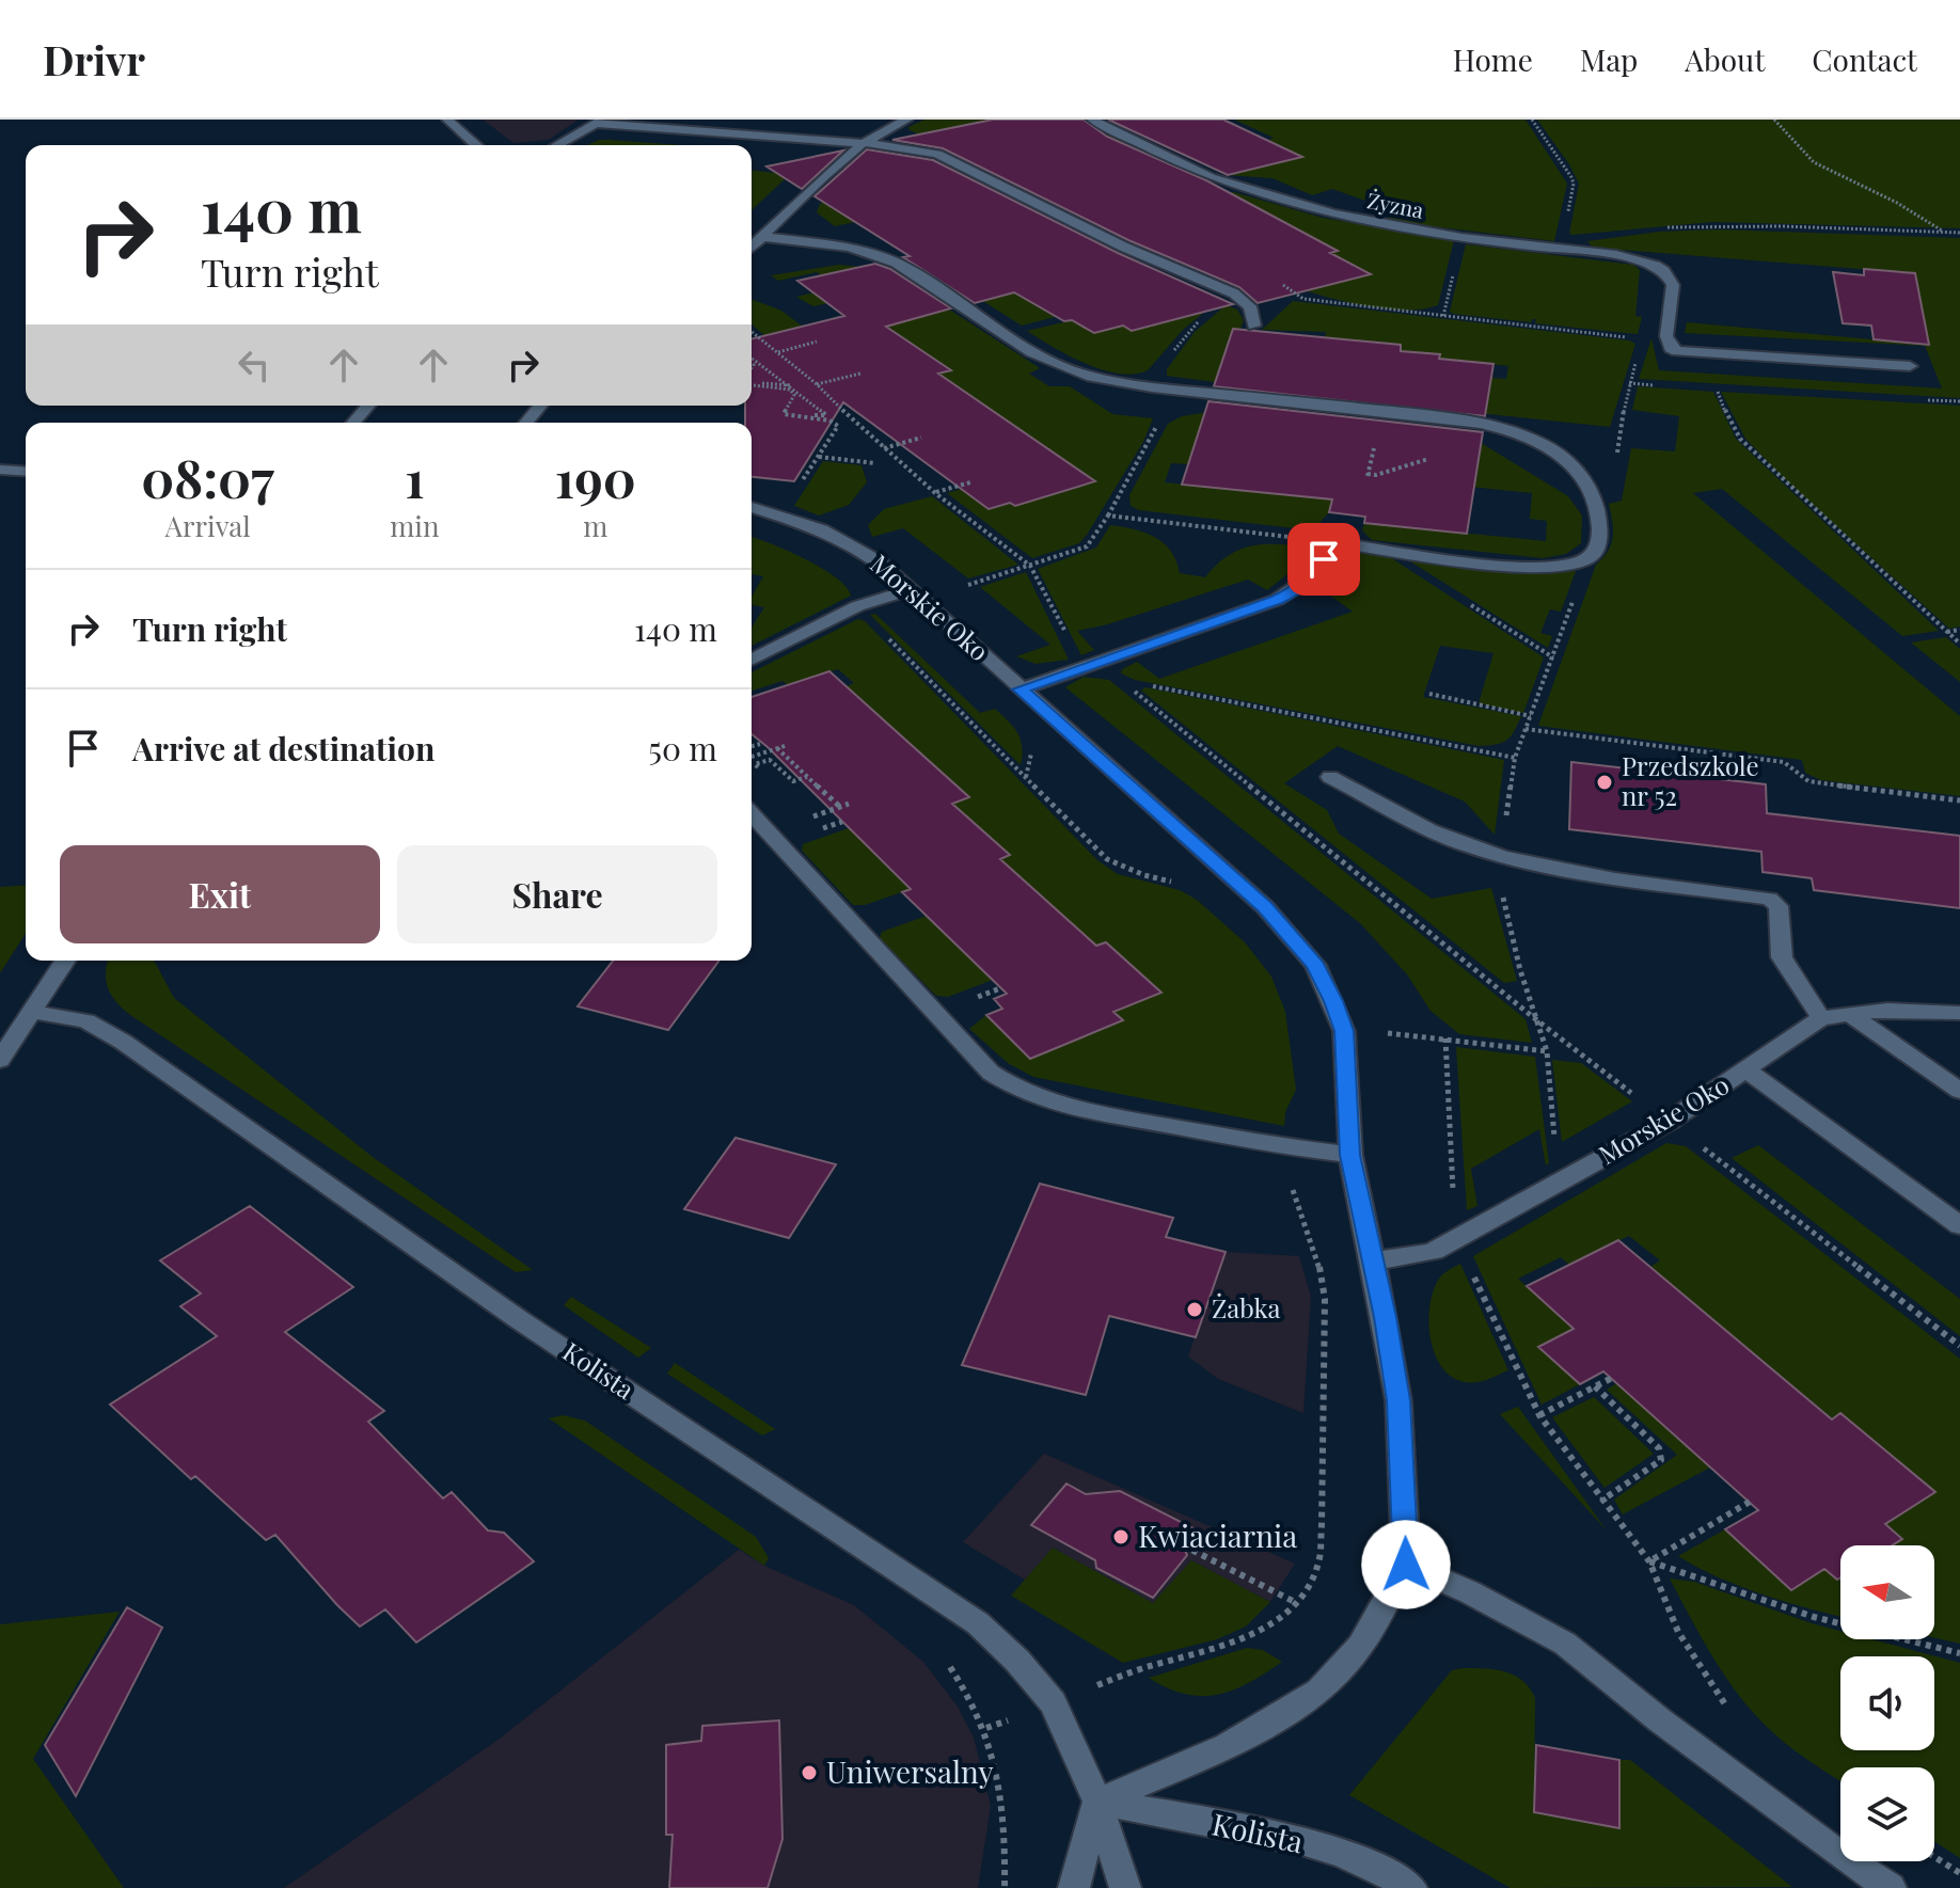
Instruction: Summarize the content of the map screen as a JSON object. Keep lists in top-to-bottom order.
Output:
{
  "streets": {
    "street": ["Żyzna", "Morskie Oko", "Kolista"]
  },
  "places": [
    "Przedszkole nr 52",
    "Żabka",
    "Kwiaciarnia",
    "Uniwersalny"
  ],
  "north": "left",
  "page": {
    "header": "Drivr",
    "nav": [
      "Home",
      "Map",
      "About",
      "Contact"
    ],
    "turn": ["140 m", "Turn right"],
    "eta": [
      "08:07",
      "Arrival",
      "1",
      "min",
      "190",
      "m"
    ],
    "list": [
      {
        "name": "Turn right",
        "value": "140 m"
      },
      {
        "name": "Arrive at destination",
        "value": "50 m"
      }
    ],
    "buttons": ["Exit", "Share"]
  }
}
